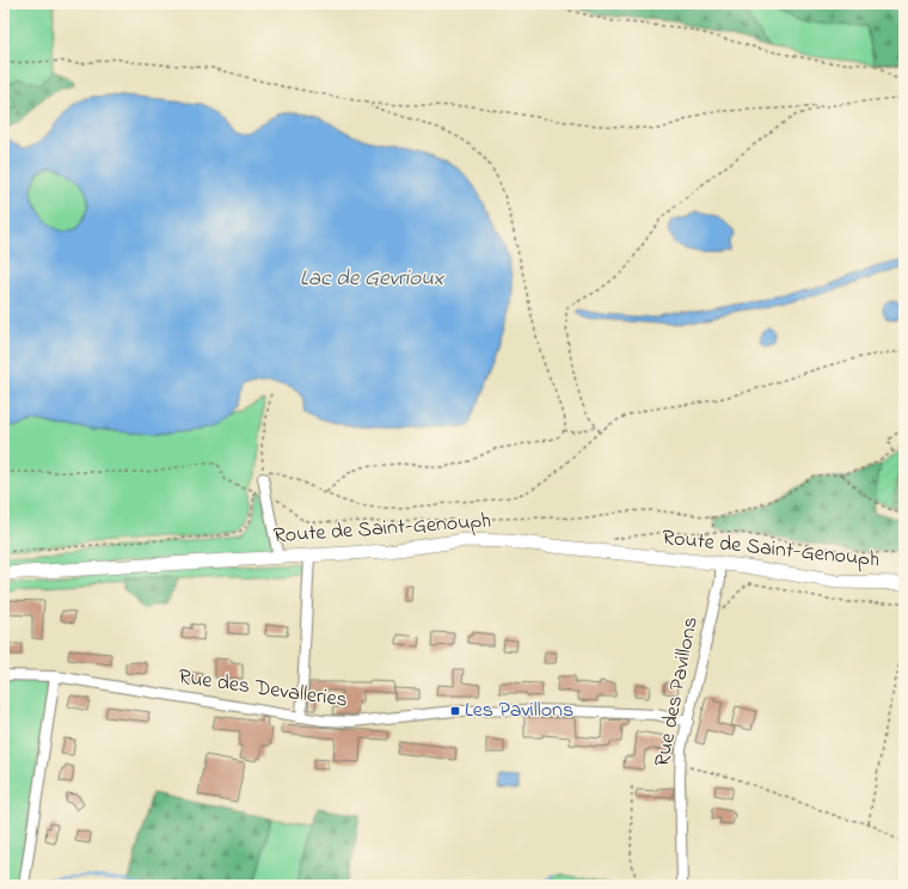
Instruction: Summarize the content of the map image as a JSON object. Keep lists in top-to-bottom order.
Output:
{
  "streets": {
    "street": ["Route de Saint-Genouph", "Rue des Devalleries", "Rue des Pavillons"]
  },
  "crossings": [
    ["Route de Saint-Genouph", "Rue des Pavillons"],
    ["Rue des Devalleries", "Rue des Pavillons"]
  ],
  "water": ["Lac de Gevrioux"],
  "places": {
    "transit": ["Les Pavillons"]
  }
}
